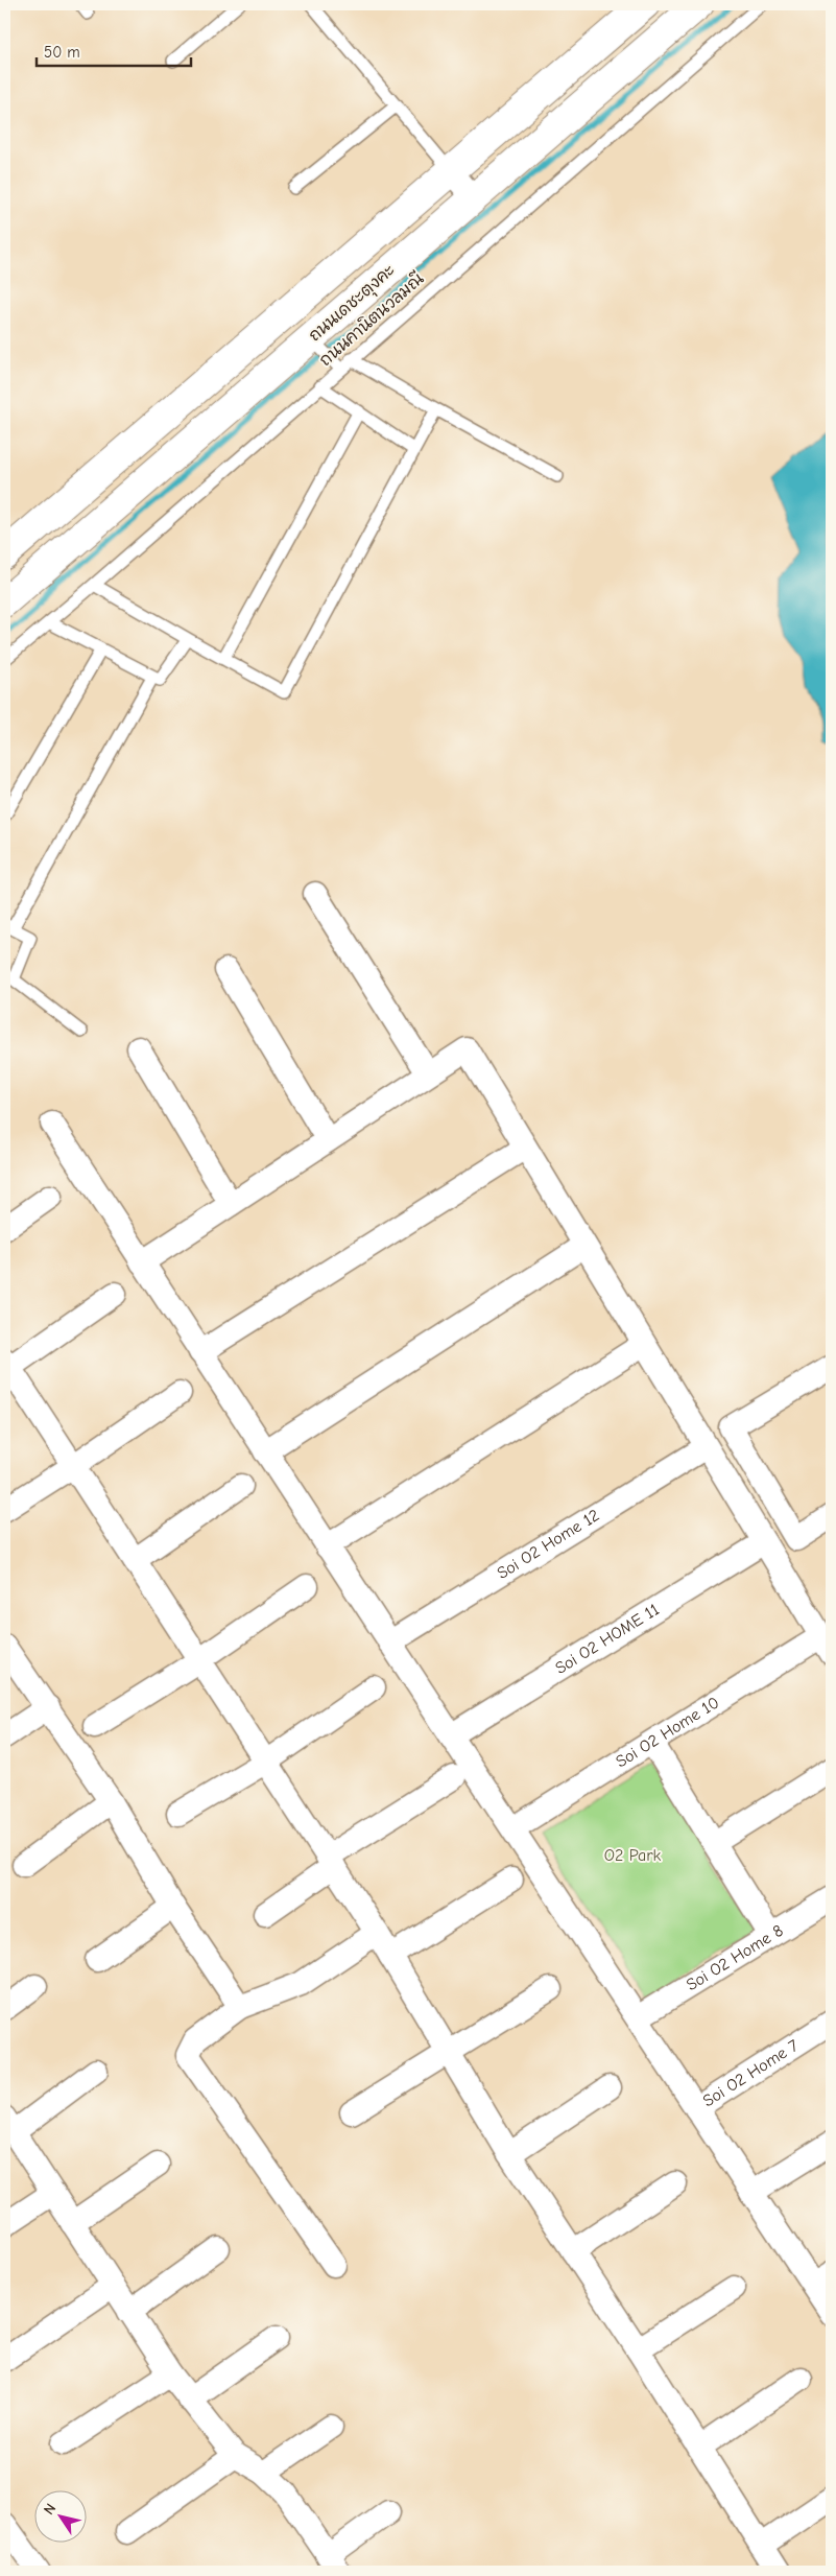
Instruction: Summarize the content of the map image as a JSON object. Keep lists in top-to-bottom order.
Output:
{
  "streets": {
    "street": [
      "ถนนเดชะตุงคะ",
      "Soi O2 Home 12",
      "Soi O2 HOME 11",
      "Soi O2 Home 10",
      "Soi O2 Home 8",
      "Soi O2 Home 7"
    ],
    "lane": ["ถนนคานิตนวลมณี"]
  },
  "parks": ["O2 Park"],
  "scale_bar": "50 m",
  "north": "top left"
}
